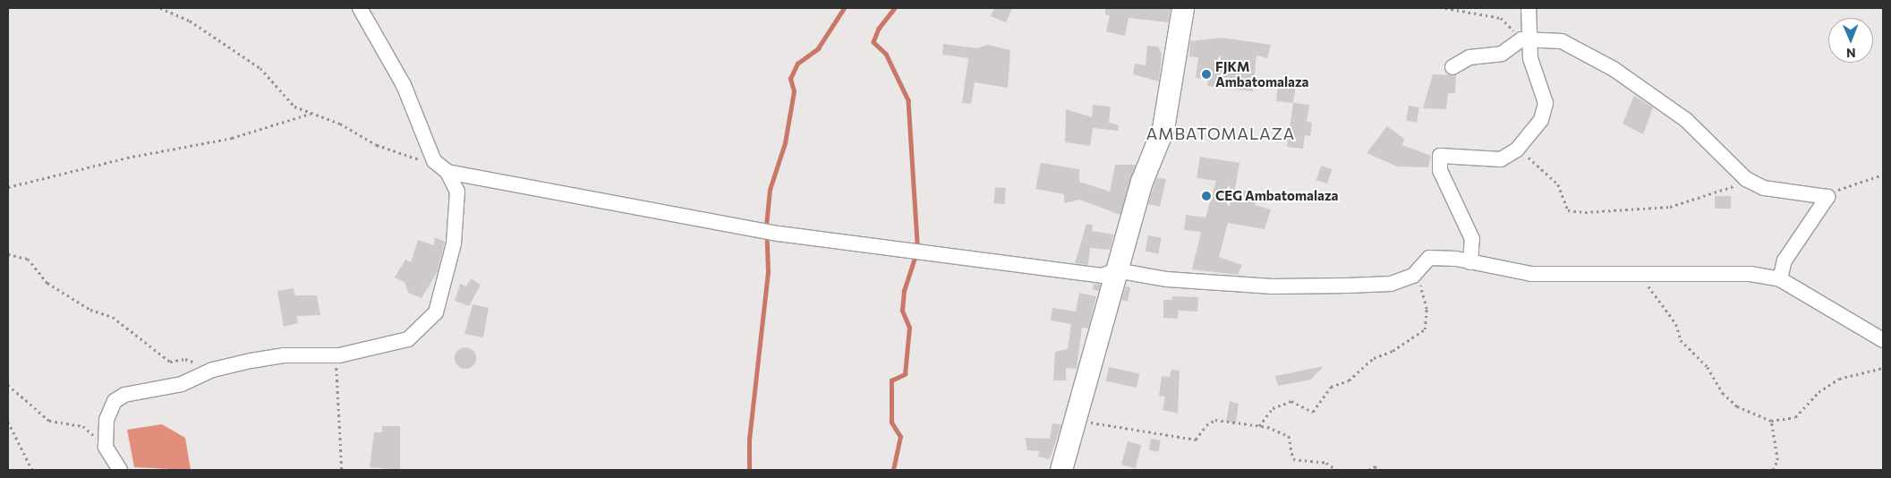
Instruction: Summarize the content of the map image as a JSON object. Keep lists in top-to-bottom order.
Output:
{
  "districts": ["AMBATOMALAZA"],
  "places": ["FJKM Ambatomalaza", "CEG Ambatomalaza"],
  "north": "bottom"
}
